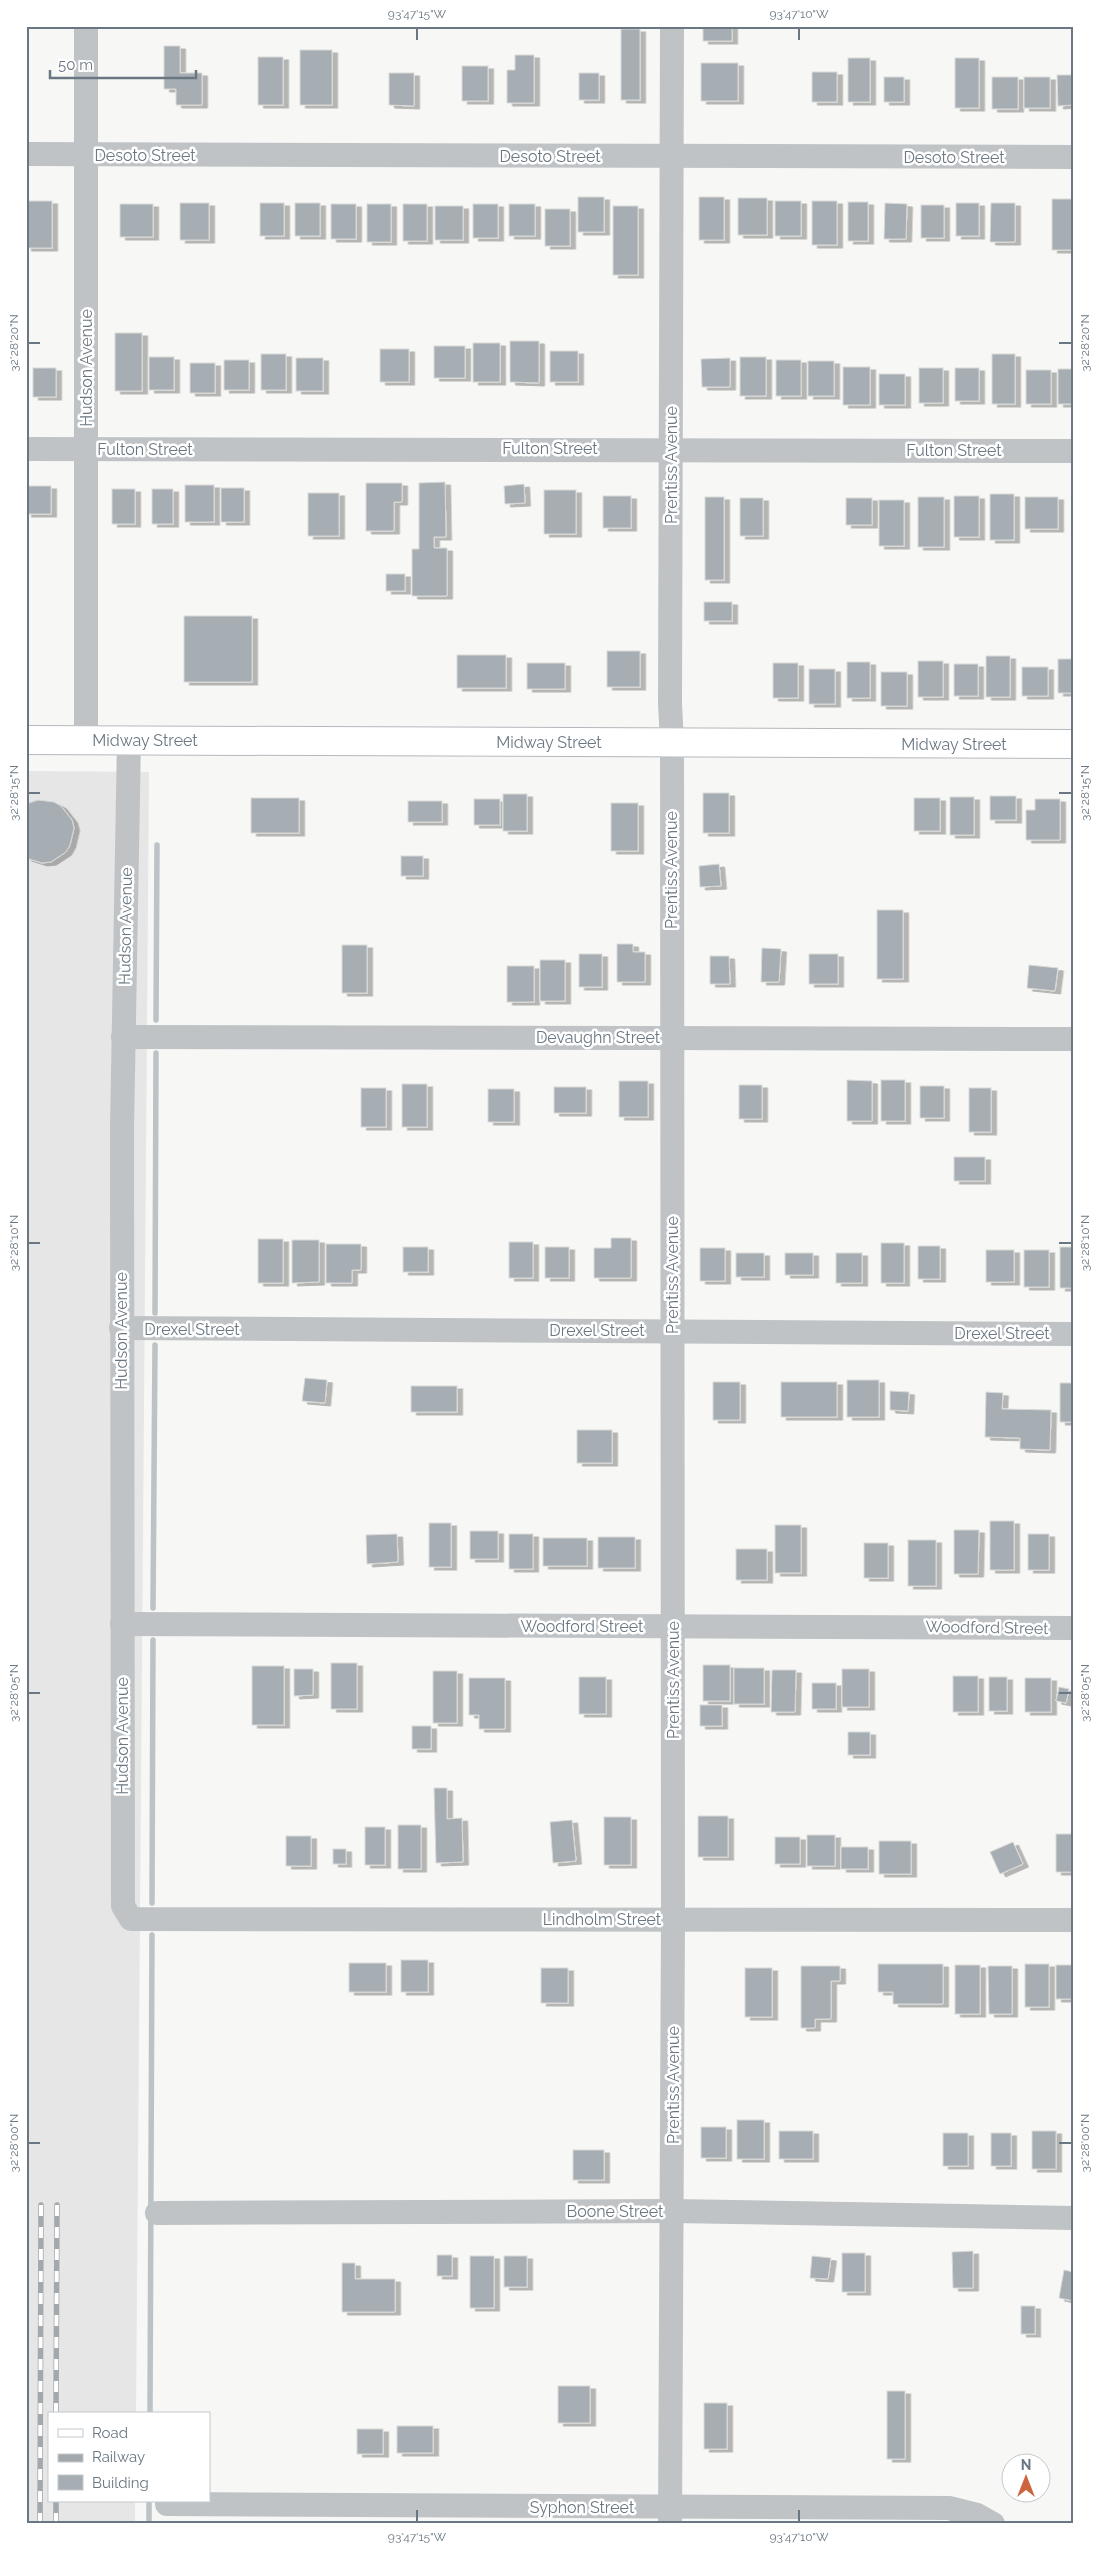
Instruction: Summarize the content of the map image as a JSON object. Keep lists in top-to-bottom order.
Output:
{
  "streets": {
    "street": [
      "Desoto Street",
      "Hudson Avenue",
      "Fulton Street",
      "Prentiss Avenue",
      "Midway Street",
      "Devaughn Street",
      "Drexel Street",
      "Woodford Street",
      "Lindholm Street",
      "Boone Street",
      "Syphon Street"
    ]
  },
  "crossings": [
    ["Desoto Street", "Hudson Avenue"],
    ["Desoto Street", "Prentiss Avenue"],
    ["Hudson Avenue", "Fulton Street"],
    ["Hudson Avenue", "Midway Street"],
    ["Hudson Avenue", "Devaughn Street"],
    ["Hudson Avenue", "Drexel Street"],
    ["Hudson Avenue", "Woodford Street"],
    ["Hudson Avenue", "Lindholm Street"],
    ["Fulton Street", "Prentiss Avenue"],
    ["Prentiss Avenue", "Midway Street"],
    ["Prentiss Avenue", "Devaughn Street"],
    ["Prentiss Avenue", "Drexel Street"],
    ["Prentiss Avenue", "Woodford Street"],
    ["Prentiss Avenue", "Lindholm Street"],
    ["Prentiss Avenue", "Boone Street"],
    ["Prentiss Avenue", "Syphon Street"]
  ],
  "legend": ["Road", "Railway", "Building"],
  "scale_bar": "50 m",
  "north": "top",
  "coordinates": [
    "93°47'15\"W",
    "93°47'10\"W",
    "32°28'20\"N",
    "32°28'15\"N",
    "32°28'10\"N",
    "32°28'05\"N",
    "32°28'00\"N"
  ]
}
